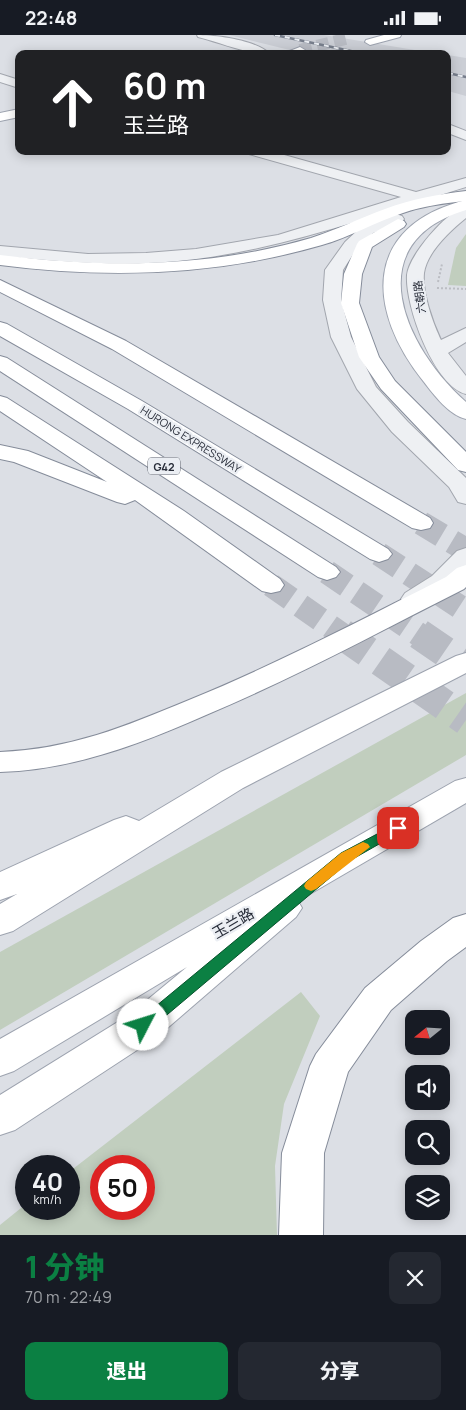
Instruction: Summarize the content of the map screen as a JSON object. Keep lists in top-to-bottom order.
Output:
{
  "streets": {
    "main road": ["HURONG EXPRESSWAY", "G42", "玉兰路"],
    "street": ["六朝路"]
  },
  "north": "left",
  "page": {
    "status": "22:48",
    "turn": ["60 m", "玉兰路"],
    "speed": "40 km/h",
    "limit": "50",
    "heading": ["1 分钟", "70 m · 22:49"],
    "buttons": ["退出", "分享"]
  }
}
